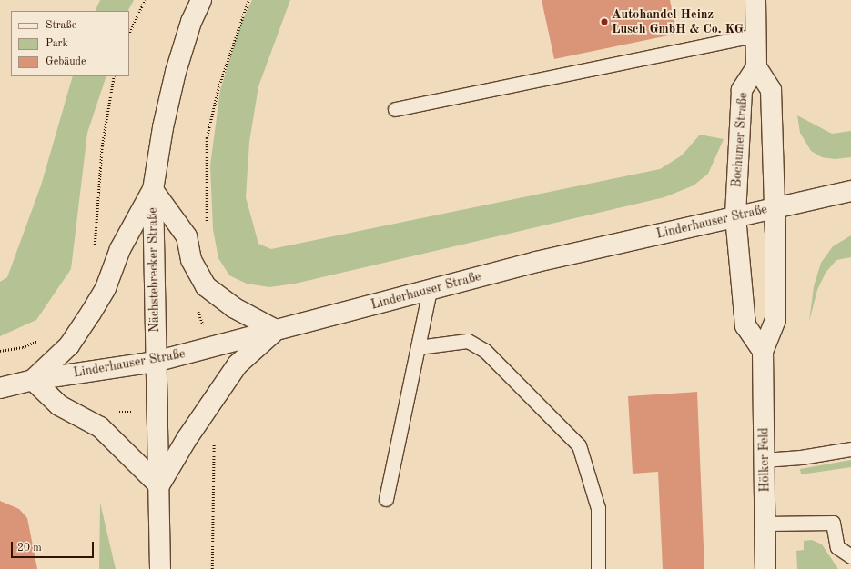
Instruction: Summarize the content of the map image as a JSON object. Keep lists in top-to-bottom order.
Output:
{
  "streets": {
    "main road": [
      "Bochumer Straße",
      "Linderhauser Straße",
      "Nächstebrecker Straße",
      "Hölker Feld"
    ]
  },
  "crossings": [
    ["Bochumer Straße", "Linderhauser Straße"],
    ["Bochumer Straße", "Hölker Feld"],
    ["Linderhauser Straße", "Nächstebrecker Straße"],
    ["Linderhauser Straße", "Hölker Feld"]
  ],
  "places": ["Autohandel Heinz Lusch GmbH & Co. KG"],
  "legend": ["Straße", "Park", "Gebäude"],
  "scale_bar": "20 m"
}
